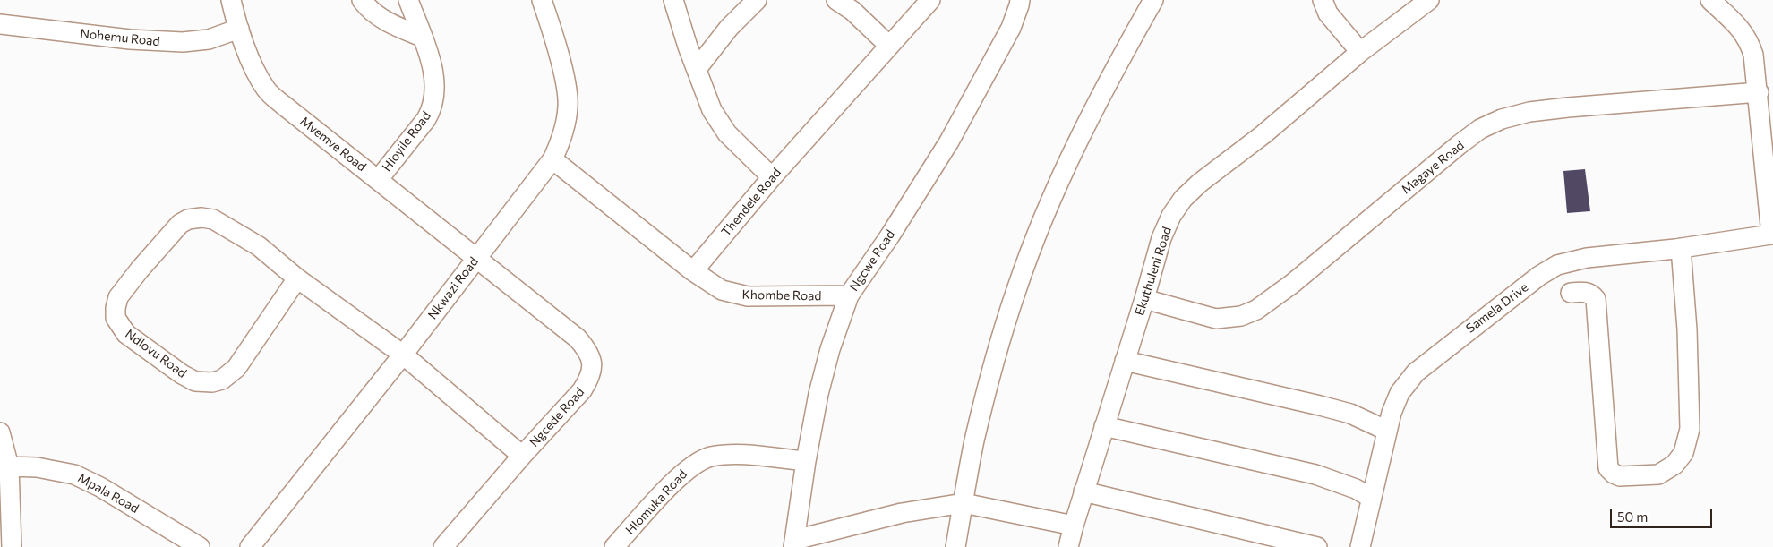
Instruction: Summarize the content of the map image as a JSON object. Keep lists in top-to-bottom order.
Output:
{
  "streets": {
    "street": [
      "Nohemu Road",
      "Hloyile Road",
      "Mvemve Road",
      "Magaye Road",
      "Thendele Road",
      "Ngcwe Road",
      "Ekuthuleni Road",
      "Nkwazi Road",
      "Khombe Road",
      "Samela Drive",
      "Ndlovu Road",
      "Ngcede Road",
      "Mpala Road",
      "Hlomuka Road"
    ]
  },
  "crossings": [
    ["Nohemu Road", "Mvemve Road"],
    ["Hloyile Road", "Mvemve Road"],
    ["Mvemve Road", "Nkwazi Road"],
    ["Mvemve Road", "Ngcede Road"],
    ["Magaye Road", "Ekuthuleni Road"],
    ["Thendele Road", "Khombe Road"],
    ["Ngcwe Road", "Khombe Road"],
    ["Ngcwe Road", "Hlomuka Road"],
    ["Nkwazi Road", "Ndlovu Road"],
    ["Nkwazi Road", "Ngcede Road"],
    ["Ndlovu Road", "Ngcede Road"]
  ],
  "scale_bar": "50 m"
}
